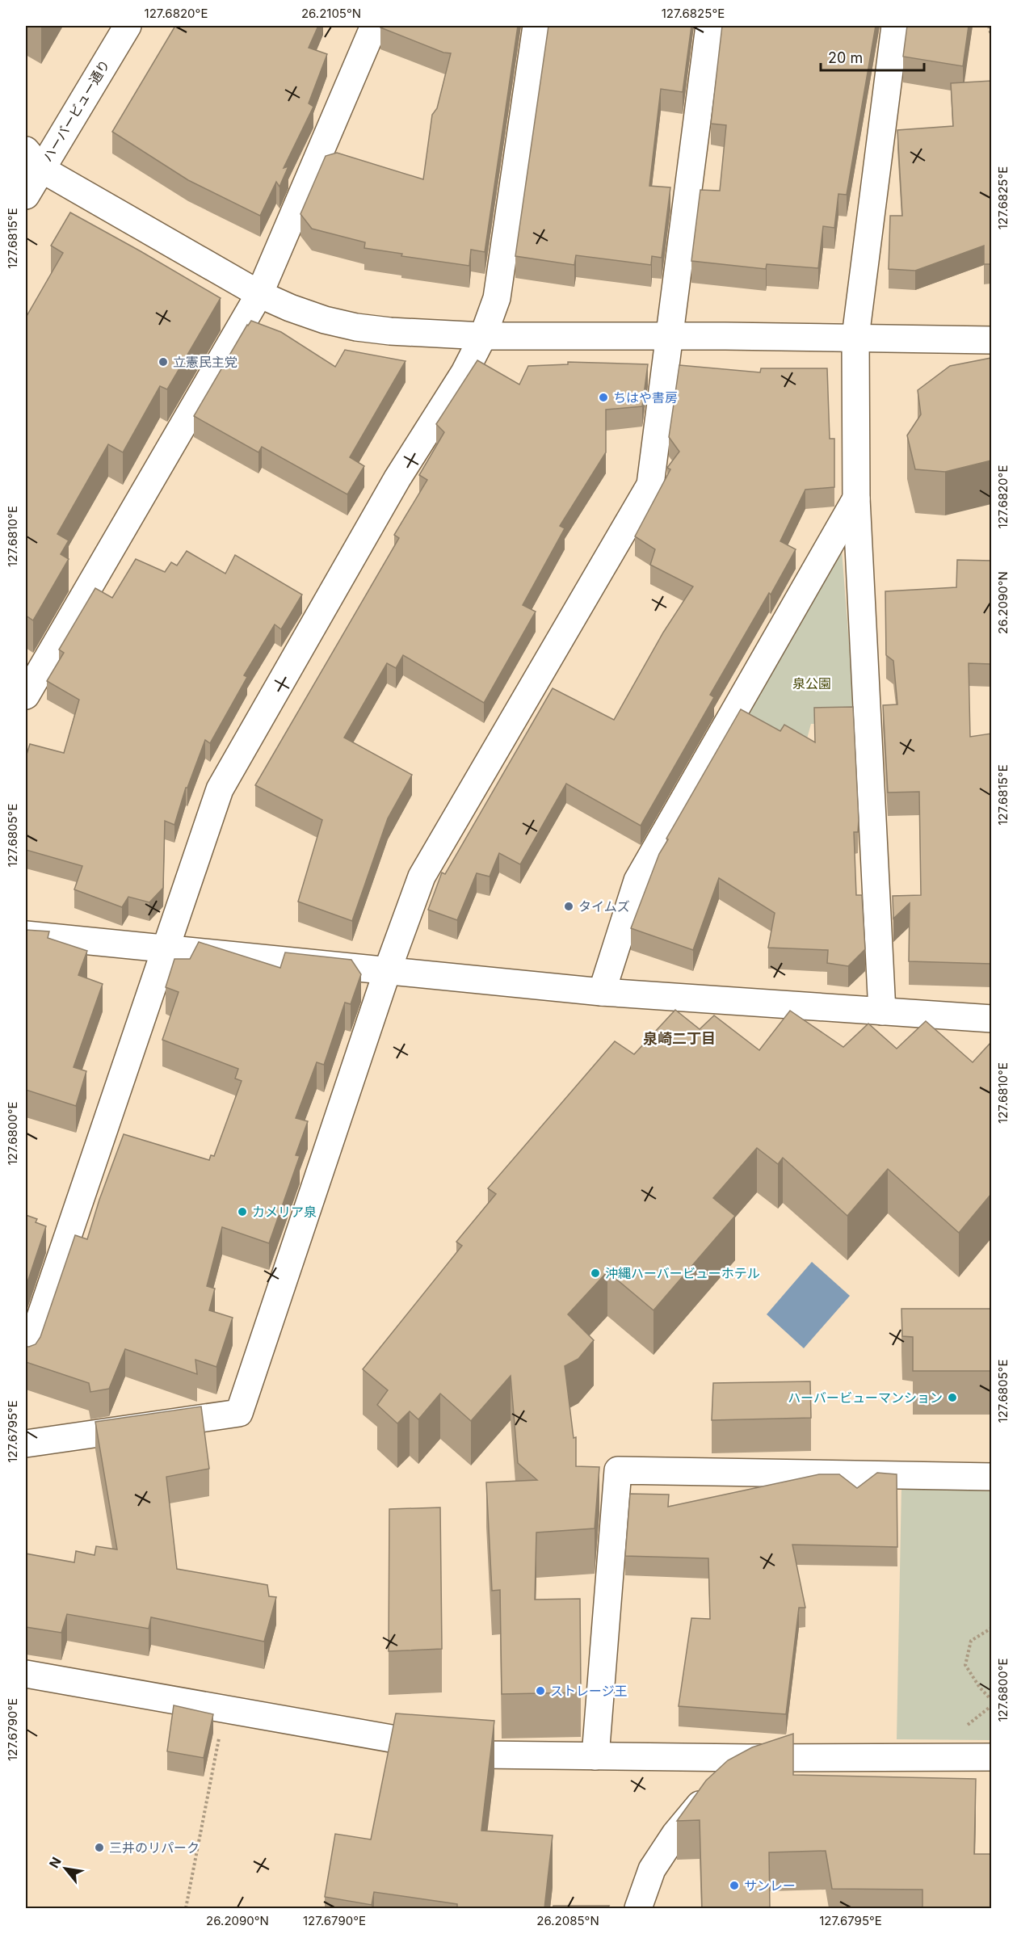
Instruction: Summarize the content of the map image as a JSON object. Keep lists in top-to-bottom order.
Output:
{
  "streets": {
    "street": ["ハーバービュー通り"]
  },
  "districts": ["泉崎二丁目"],
  "parks": ["泉公園"],
  "places": [
    "立憲民主党",
    "ちはや書房",
    "タイムズ",
    "カメリア泉",
    "沖縄ハーバービューホテル",
    "ハーバービューマンション",
    "ストレージ王",
    "三井のリパーク",
    "サンレー"
  ],
  "scale_bar": "20 m",
  "north": "top left",
  "coordinates": [
    "127.6820°E",
    "26.2105°N",
    "127.6825°E",
    "127.6815°E",
    "127.6810°E",
    "26.2090°N",
    "127.6805°E",
    "127.6800°E",
    "127.6795°E",
    "127.6790°E",
    "26.2085°N"
  ]
}
